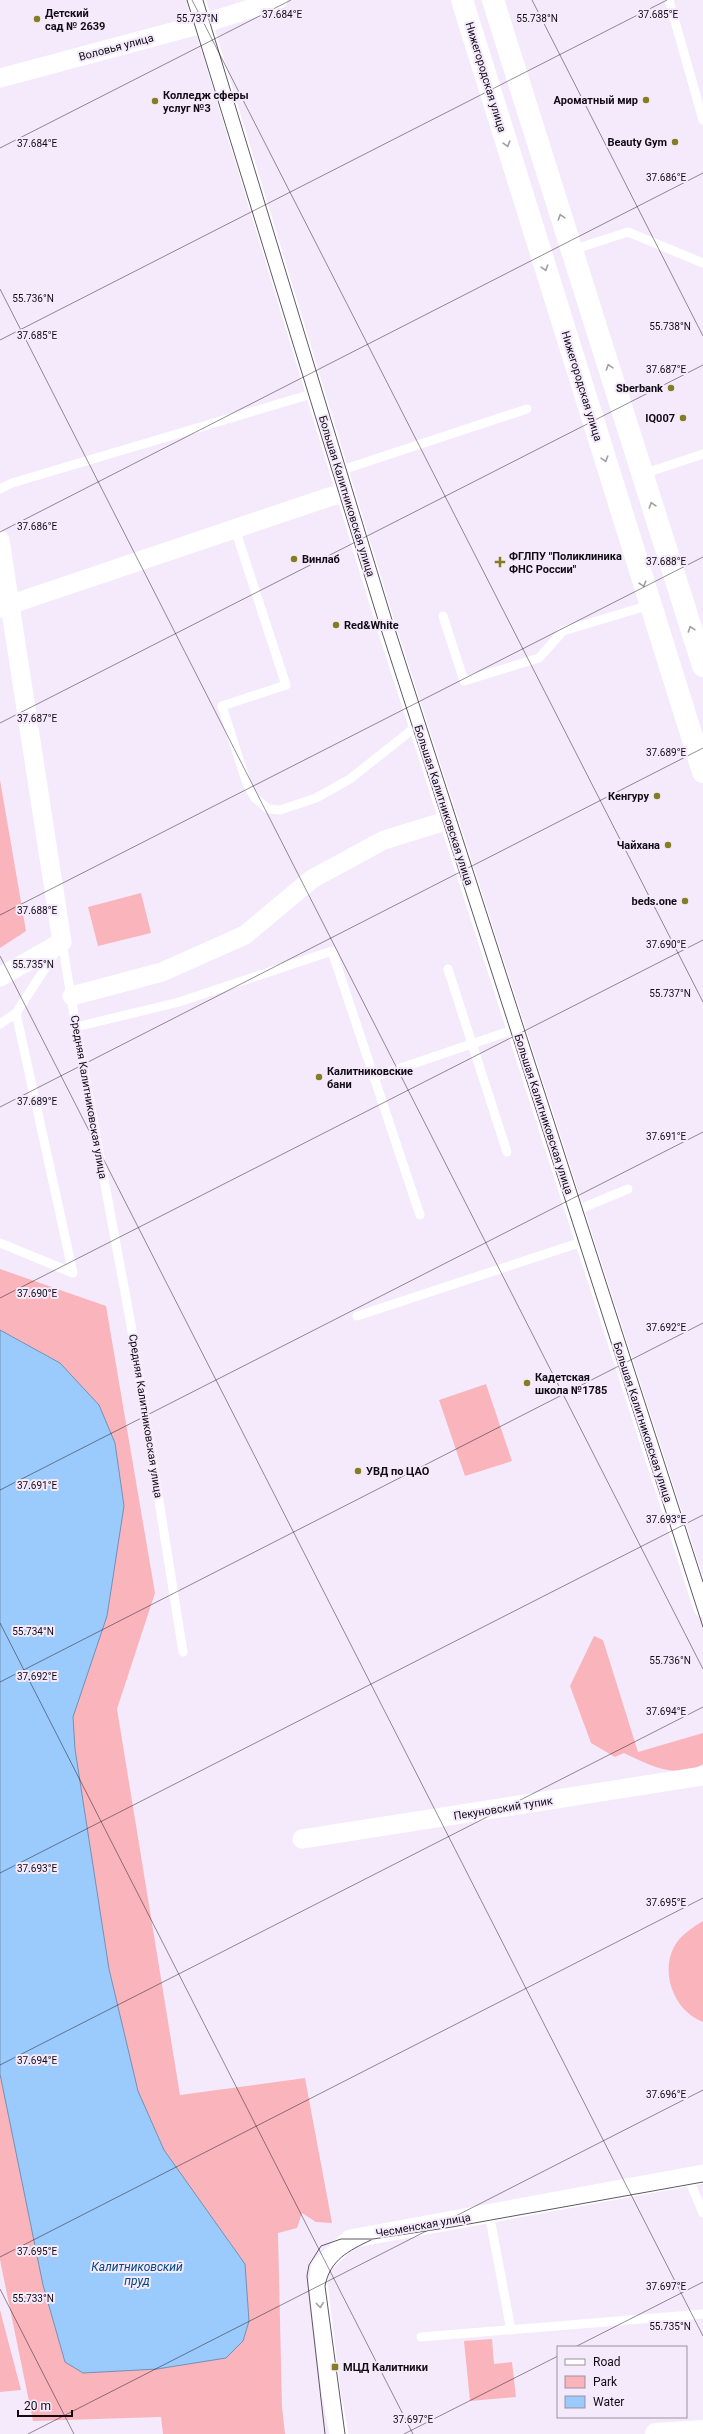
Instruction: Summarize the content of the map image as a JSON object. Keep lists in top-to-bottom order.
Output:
{
  "streets": {
    "main road": ["Нижегородская улица"],
    "street": [
      "Воловья улица",
      "Большая Калитниковская улица",
      "Средняя Калитниковская улица",
      "Пекуновский тупик",
      "Чесменская улица"
    ]
  },
  "crossings": [
    ["Воловья улица", "Большая Калитниковская улица"]
  ],
  "water": ["Калитниковский пруд"],
  "places": {
    "other": [
      "Детский сад № 2639",
      "Ароматный мир",
      "Колледж сферы услуг №3",
      "Beauty Gym",
      "Sberbank",
      "IQ007",
      "Винлаб",
      "Red&White",
      "Кенгуру",
      "Чайхана",
      "beds.one",
      "Калитниковские бани",
      "Кадетская школа №1785",
      "УВД по ЦАО"
    ],
    "health": ["ФГЛПУ \"Поликлиника ФНС России\""],
    "transit": ["МЦД Калитники"]
  },
  "legend": ["Road", "Park", "Water"],
  "scale_bar": "20 m",
  "coordinates": [
    "37.684°E",
    "37.685°E",
    "55.737°N",
    "55.738°N",
    "37.686°E",
    "55.736°N",
    "37.687°E",
    "37.688°E",
    "37.689°E",
    "37.690°E",
    "55.735°N",
    "37.691°E",
    "37.692°E",
    "37.693°E",
    "55.734°N",
    "37.694°E",
    "37.695°E",
    "37.696°E",
    "37.697°E",
    "55.733°N"
  ]
}
